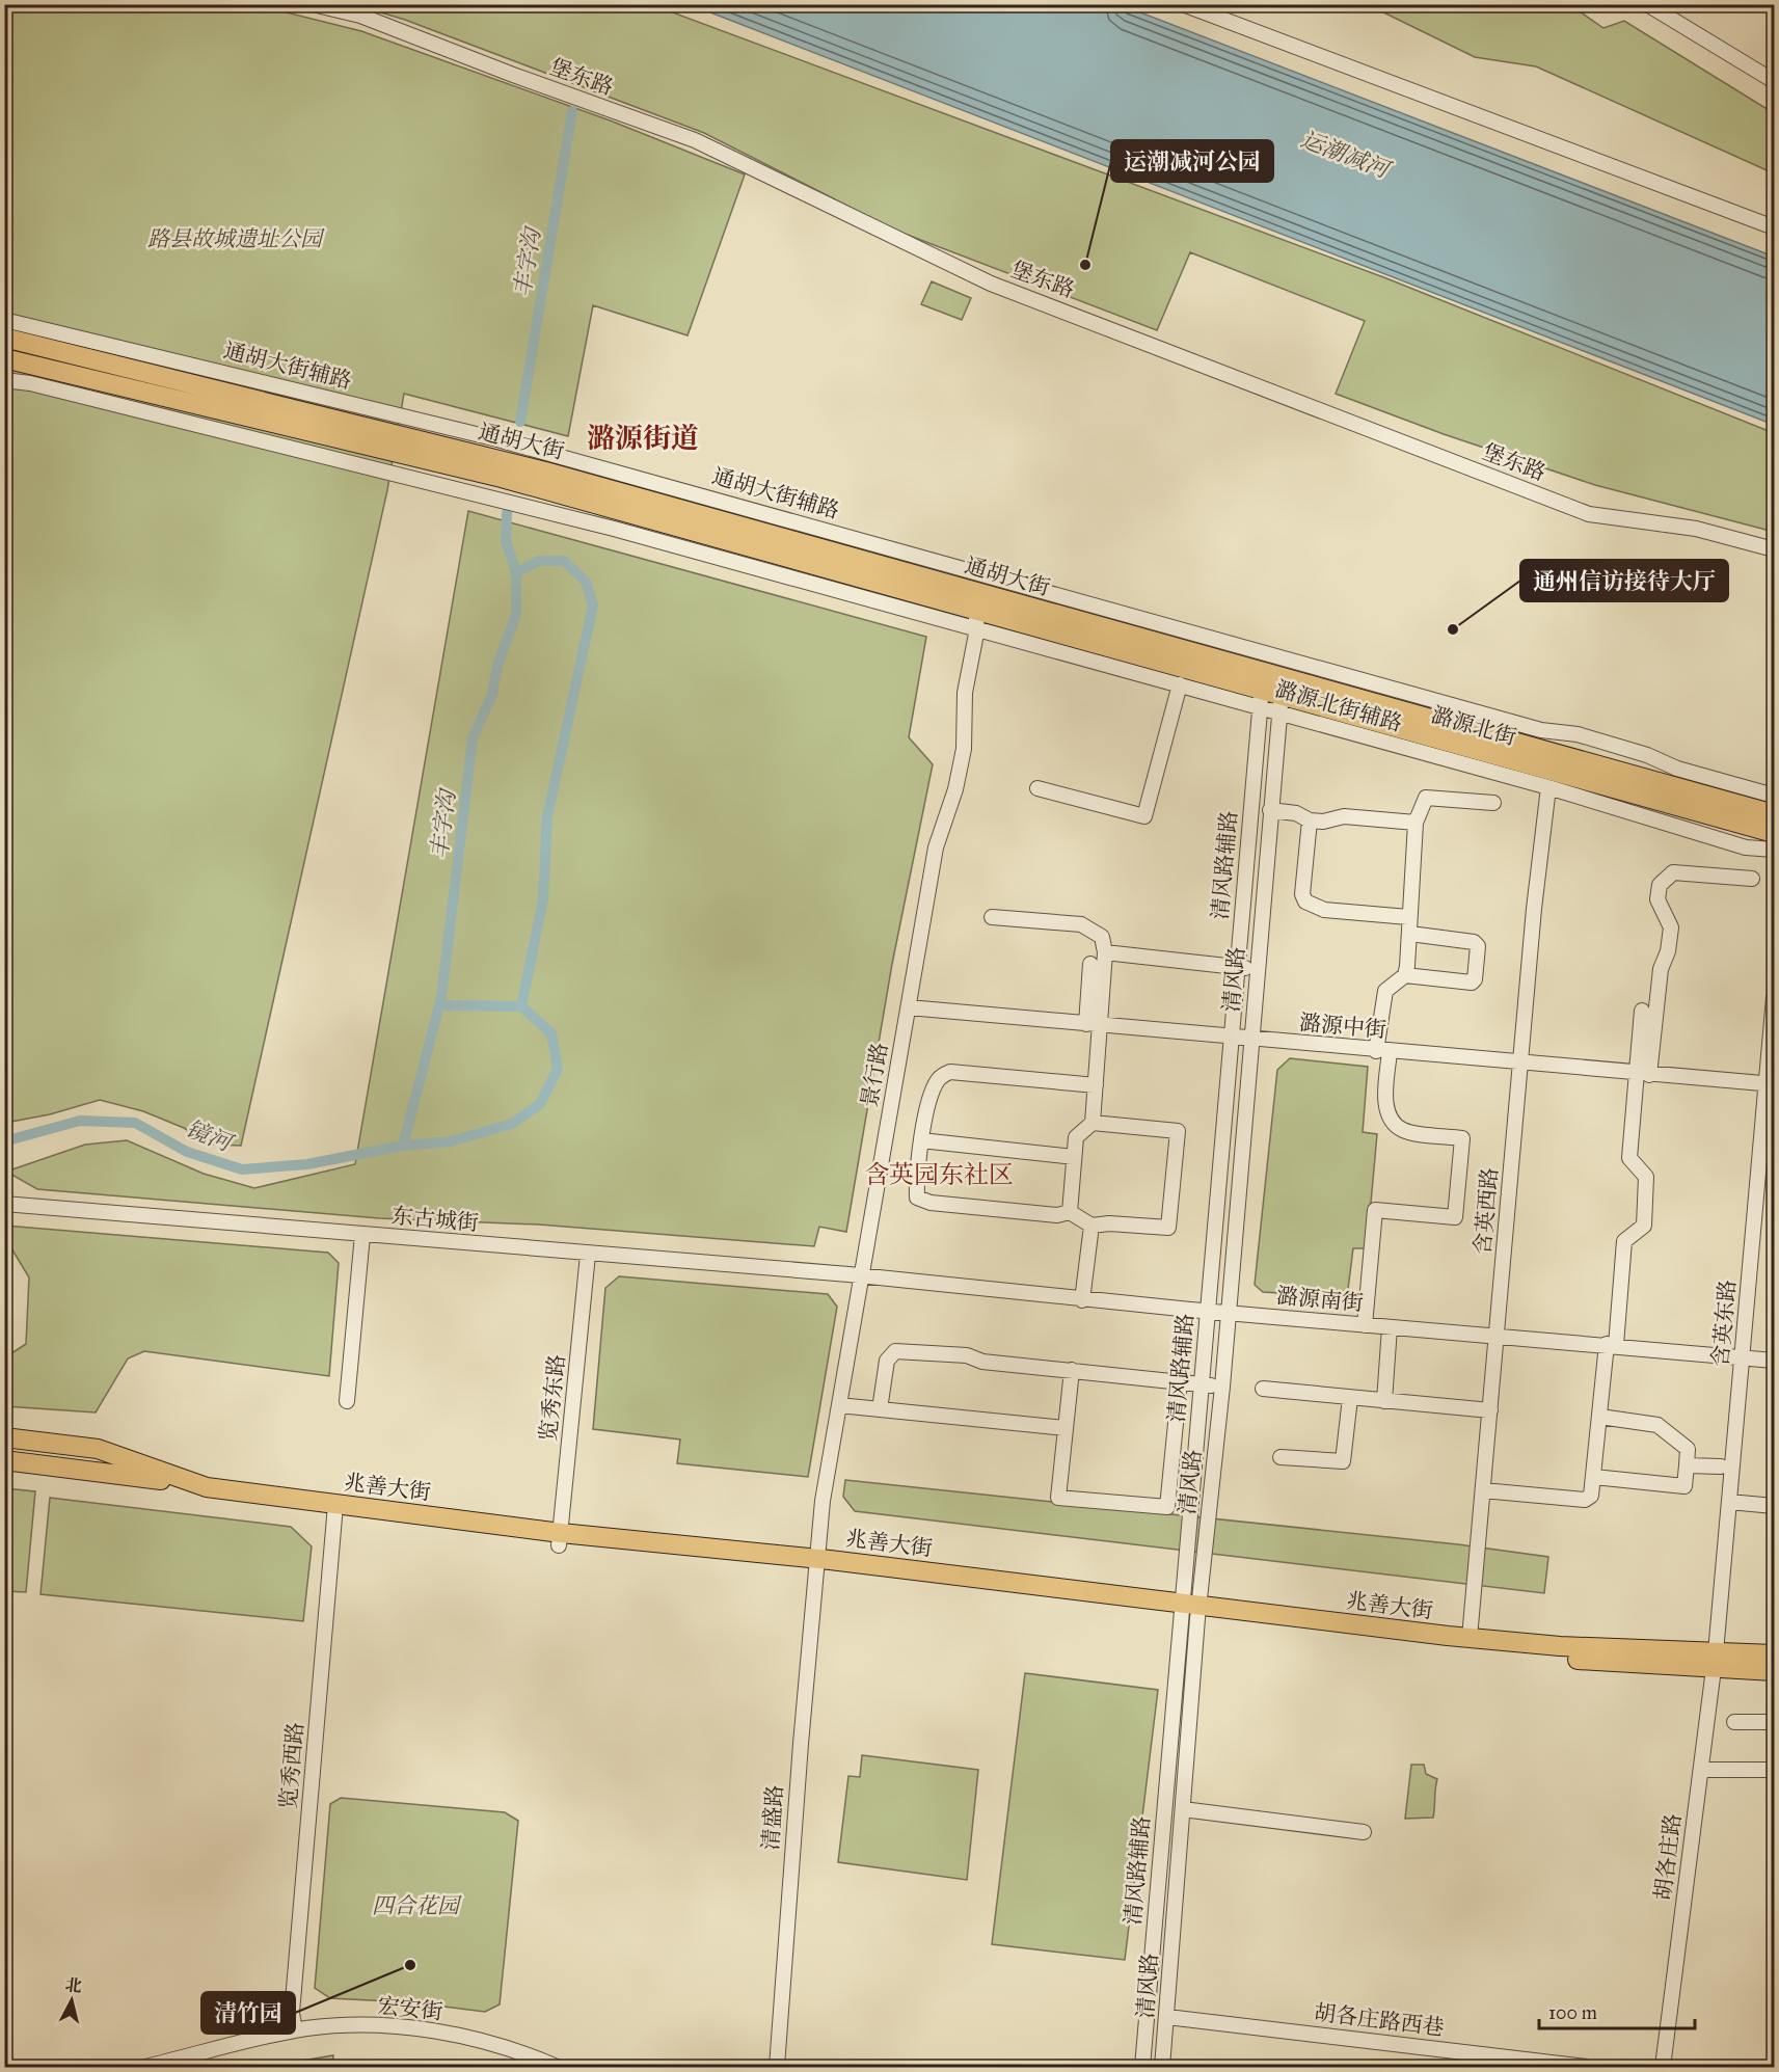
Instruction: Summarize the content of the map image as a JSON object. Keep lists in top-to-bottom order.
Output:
{
  "streets": {
    "main road": ["通胡大街", "潞源北街", "兆善大街"],
    "street": [
      "堡东路",
      "通胡大街辅路",
      "潞源北街辅路",
      "清风路辅路",
      "清风路",
      "潞源中街",
      "景行路",
      "含英西路",
      "东古城街",
      "潞源南街",
      "含英东路",
      "览秀东路",
      "览秀西路",
      "清盛路",
      "胡各庄路",
      "宏安街",
      "胡各庄路西巷"
    ]
  },
  "crossings": [
    ["通胡大街辅路", "通胡大街"],
    ["通胡大街辅路", "潞源北街辅路"],
    ["通胡大街辅路", "潞源北街"],
    ["通胡大街", "潞源北街辅路"],
    ["通胡大街", "潞源北街"],
    ["通胡大街", "景行路"],
    ["潞源北街辅路", "潞源北街"],
    ["潞源北街辅路", "清风路辅路"],
    ["潞源北街辅路", "清风路"],
    ["潞源北街辅路", "景行路"],
    ["潞源北街辅路", "含英西路"],
    ["潞源北街", "清风路辅路"],
    ["潞源北街", "清风路"],
    ["清风路辅路", "清风路"],
    ["清风路辅路", "潞源中街"],
    ["清风路辅路", "潞源南街"],
    ["清风路辅路", "兆善大街"],
    ["清风路", "潞源中街"],
    ["清风路", "潞源南街"],
    ["清风路", "兆善大街"],
    ["清风路", "胡各庄路西巷"],
    ["潞源中街", "景行路"],
    ["潞源中街", "含英西路"],
    ["潞源中街", "含英东路"],
    ["景行路", "东古城街"],
    ["景行路", "潞源南街"],
    ["景行路", "兆善大街"],
    ["景行路", "清盛路"],
    ["含英西路", "潞源南街"],
    ["含英西路", "兆善大街"],
    ["东古城街", "潞源南街"],
    ["东古城街", "览秀东路"],
    ["潞源南街", "含英东路"],
    ["含英东路", "兆善大街"],
    ["含英东路", "胡各庄路"],
    ["览秀东路", "兆善大街"],
    ["兆善大街", "览秀西路"],
    ["兆善大街", "清盛路"],
    ["兆善大街", "胡各庄路"],
    ["览秀西路", "宏安街"]
  ],
  "districts": ["潞源街道", "含英园东社区"],
  "water": ["运潮减河", "丰字沟", "镜河"],
  "parks": ["路县故城遗址公园", "四合花园"],
  "places": ["运潮减河公园", "通州信访接待大厅", "清竹园"],
  "scale_bar": "100 m",
  "north": "top"
}
